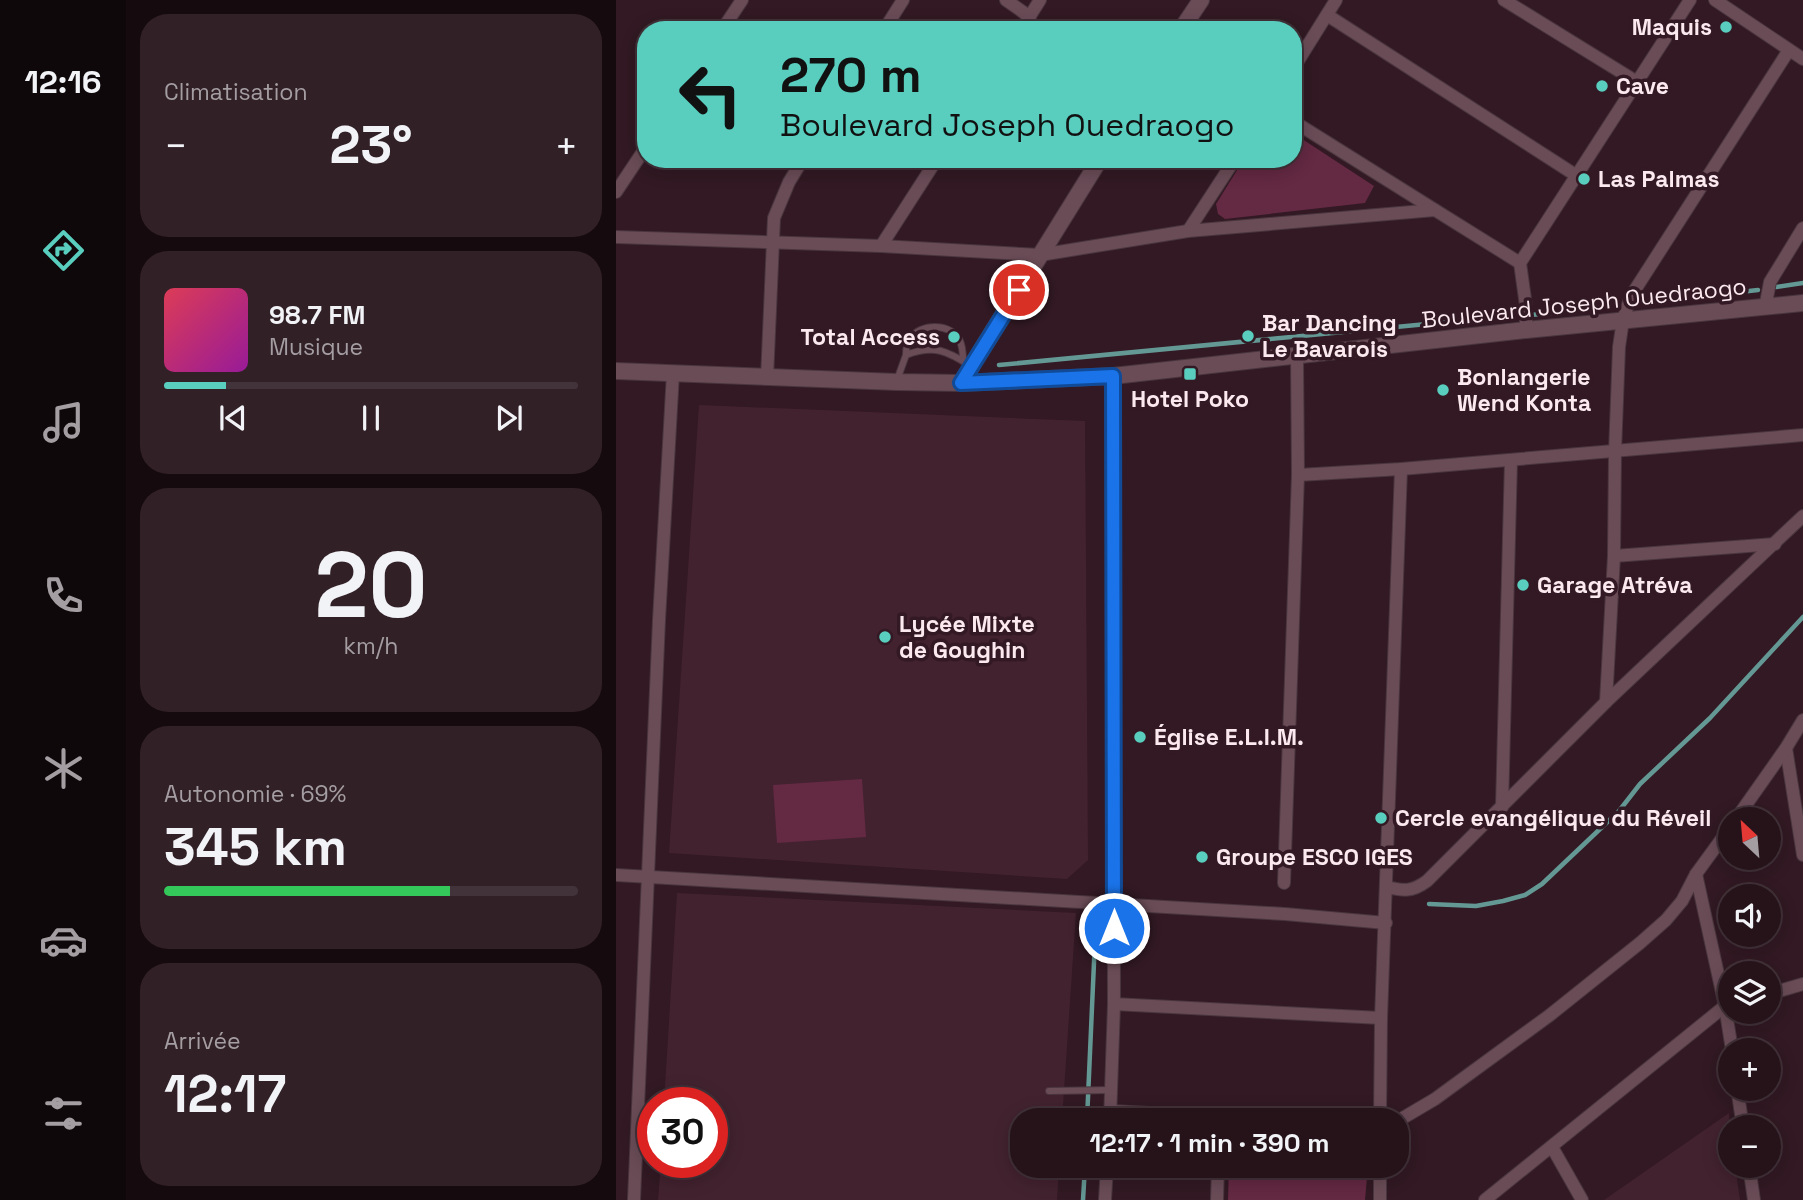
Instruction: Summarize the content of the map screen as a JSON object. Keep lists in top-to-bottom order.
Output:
{
  "streets": {
    "street": ["Boulevard Joseph Ouedraogo"]
  },
  "places": {
    "other": [
      "Maquis",
      "Cave",
      "Las Palmas",
      "Bar Dancing Le Bavarois",
      "Total Access",
      "Bonlangerie Wend Konta",
      "Garage Atréva",
      "Lycée Mixte de Goughin",
      "Église E.L.I.M.",
      "Cercle evangélique du Réveil",
      "Groupe ESCO IGES"
    ],
    "transit": ["Hotel Poko"]
  },
  "north": "top left",
  "page": {
    "tabs": "12:16",
    "tile": [
      "Climatisation",
      ["20", "km/h"],
      ["Autonomie · 69%", "345 km"],
      ["Arrivée", "12:17"]
    ],
    "turn": ["270 m", "Boulevard Joseph Ouedraogo"],
    "heat": ["−", "23°", "+"],
    "song": ["98.7 FM", "Musique"],
    "map_buttons": ["+", "−"],
    "limit": "30",
    "trip": "12:17 · 1 min · 390 m"
  }
}
